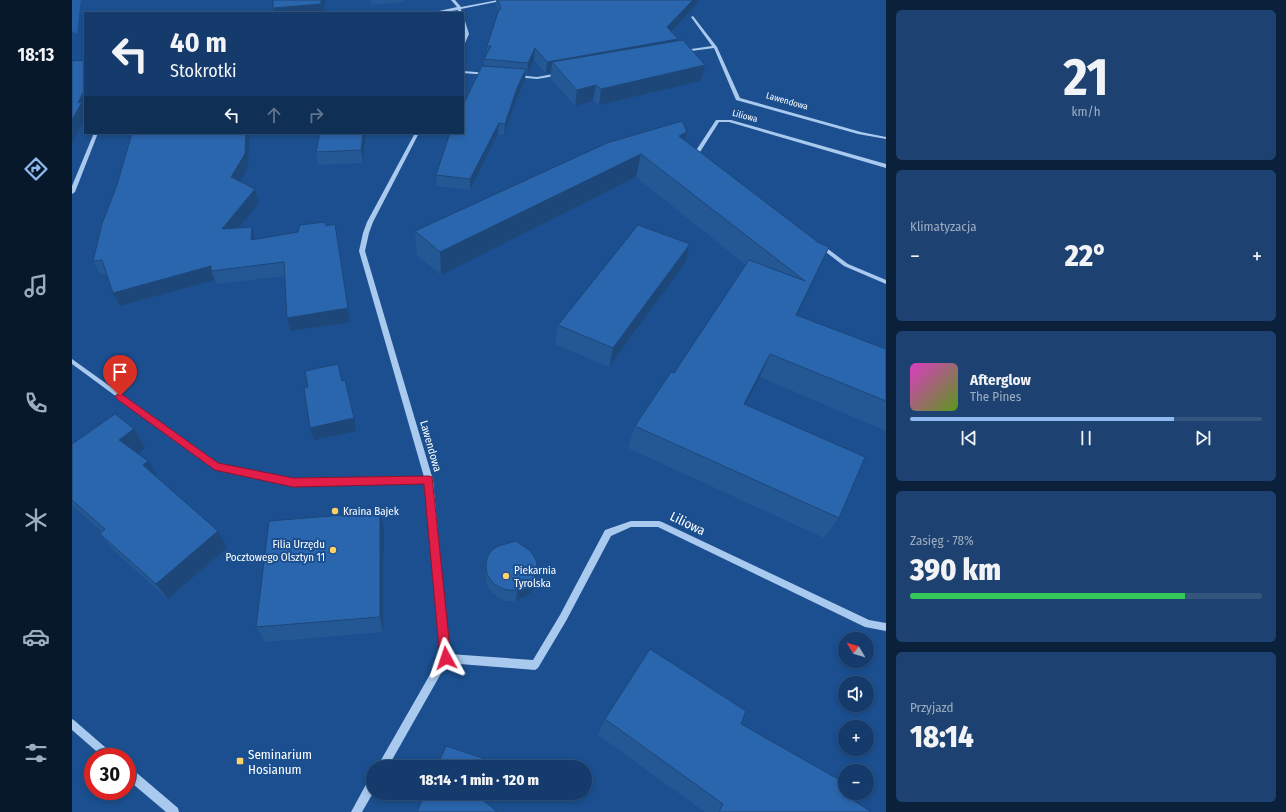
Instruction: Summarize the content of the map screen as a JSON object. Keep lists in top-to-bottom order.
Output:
{
  "streets": {
    "street": ["Lawendowa", "Liliowa"]
  },
  "crossings": [
    ["Lawendowa", "Liliowa"]
  ],
  "places": {
    "other": ["Kraina Bajek", "Filia Urzędu Pocztowego Olsztyn 11", "Piekarnia Tyrolska"],
    "transit": ["Seminarium Hosianum"]
  },
  "north": "top left",
  "page": {
    "tabs": "18:13",
    "tile": [
      ["21", "km/h"],
      "Klimatyzacja",
      ["Zasięg · 78%", "390 km"],
      ["Przyjazd", "18:14"]
    ],
    "turn": ["40 m", "Stokrotki"],
    "heat": ["−", "22°", "+"],
    "song": ["Afterglow", "The Pines"],
    "map_buttons": ["+", "−"],
    "limit": "30",
    "trip": "18:14 · 1 min · 120 m"
  }
}
